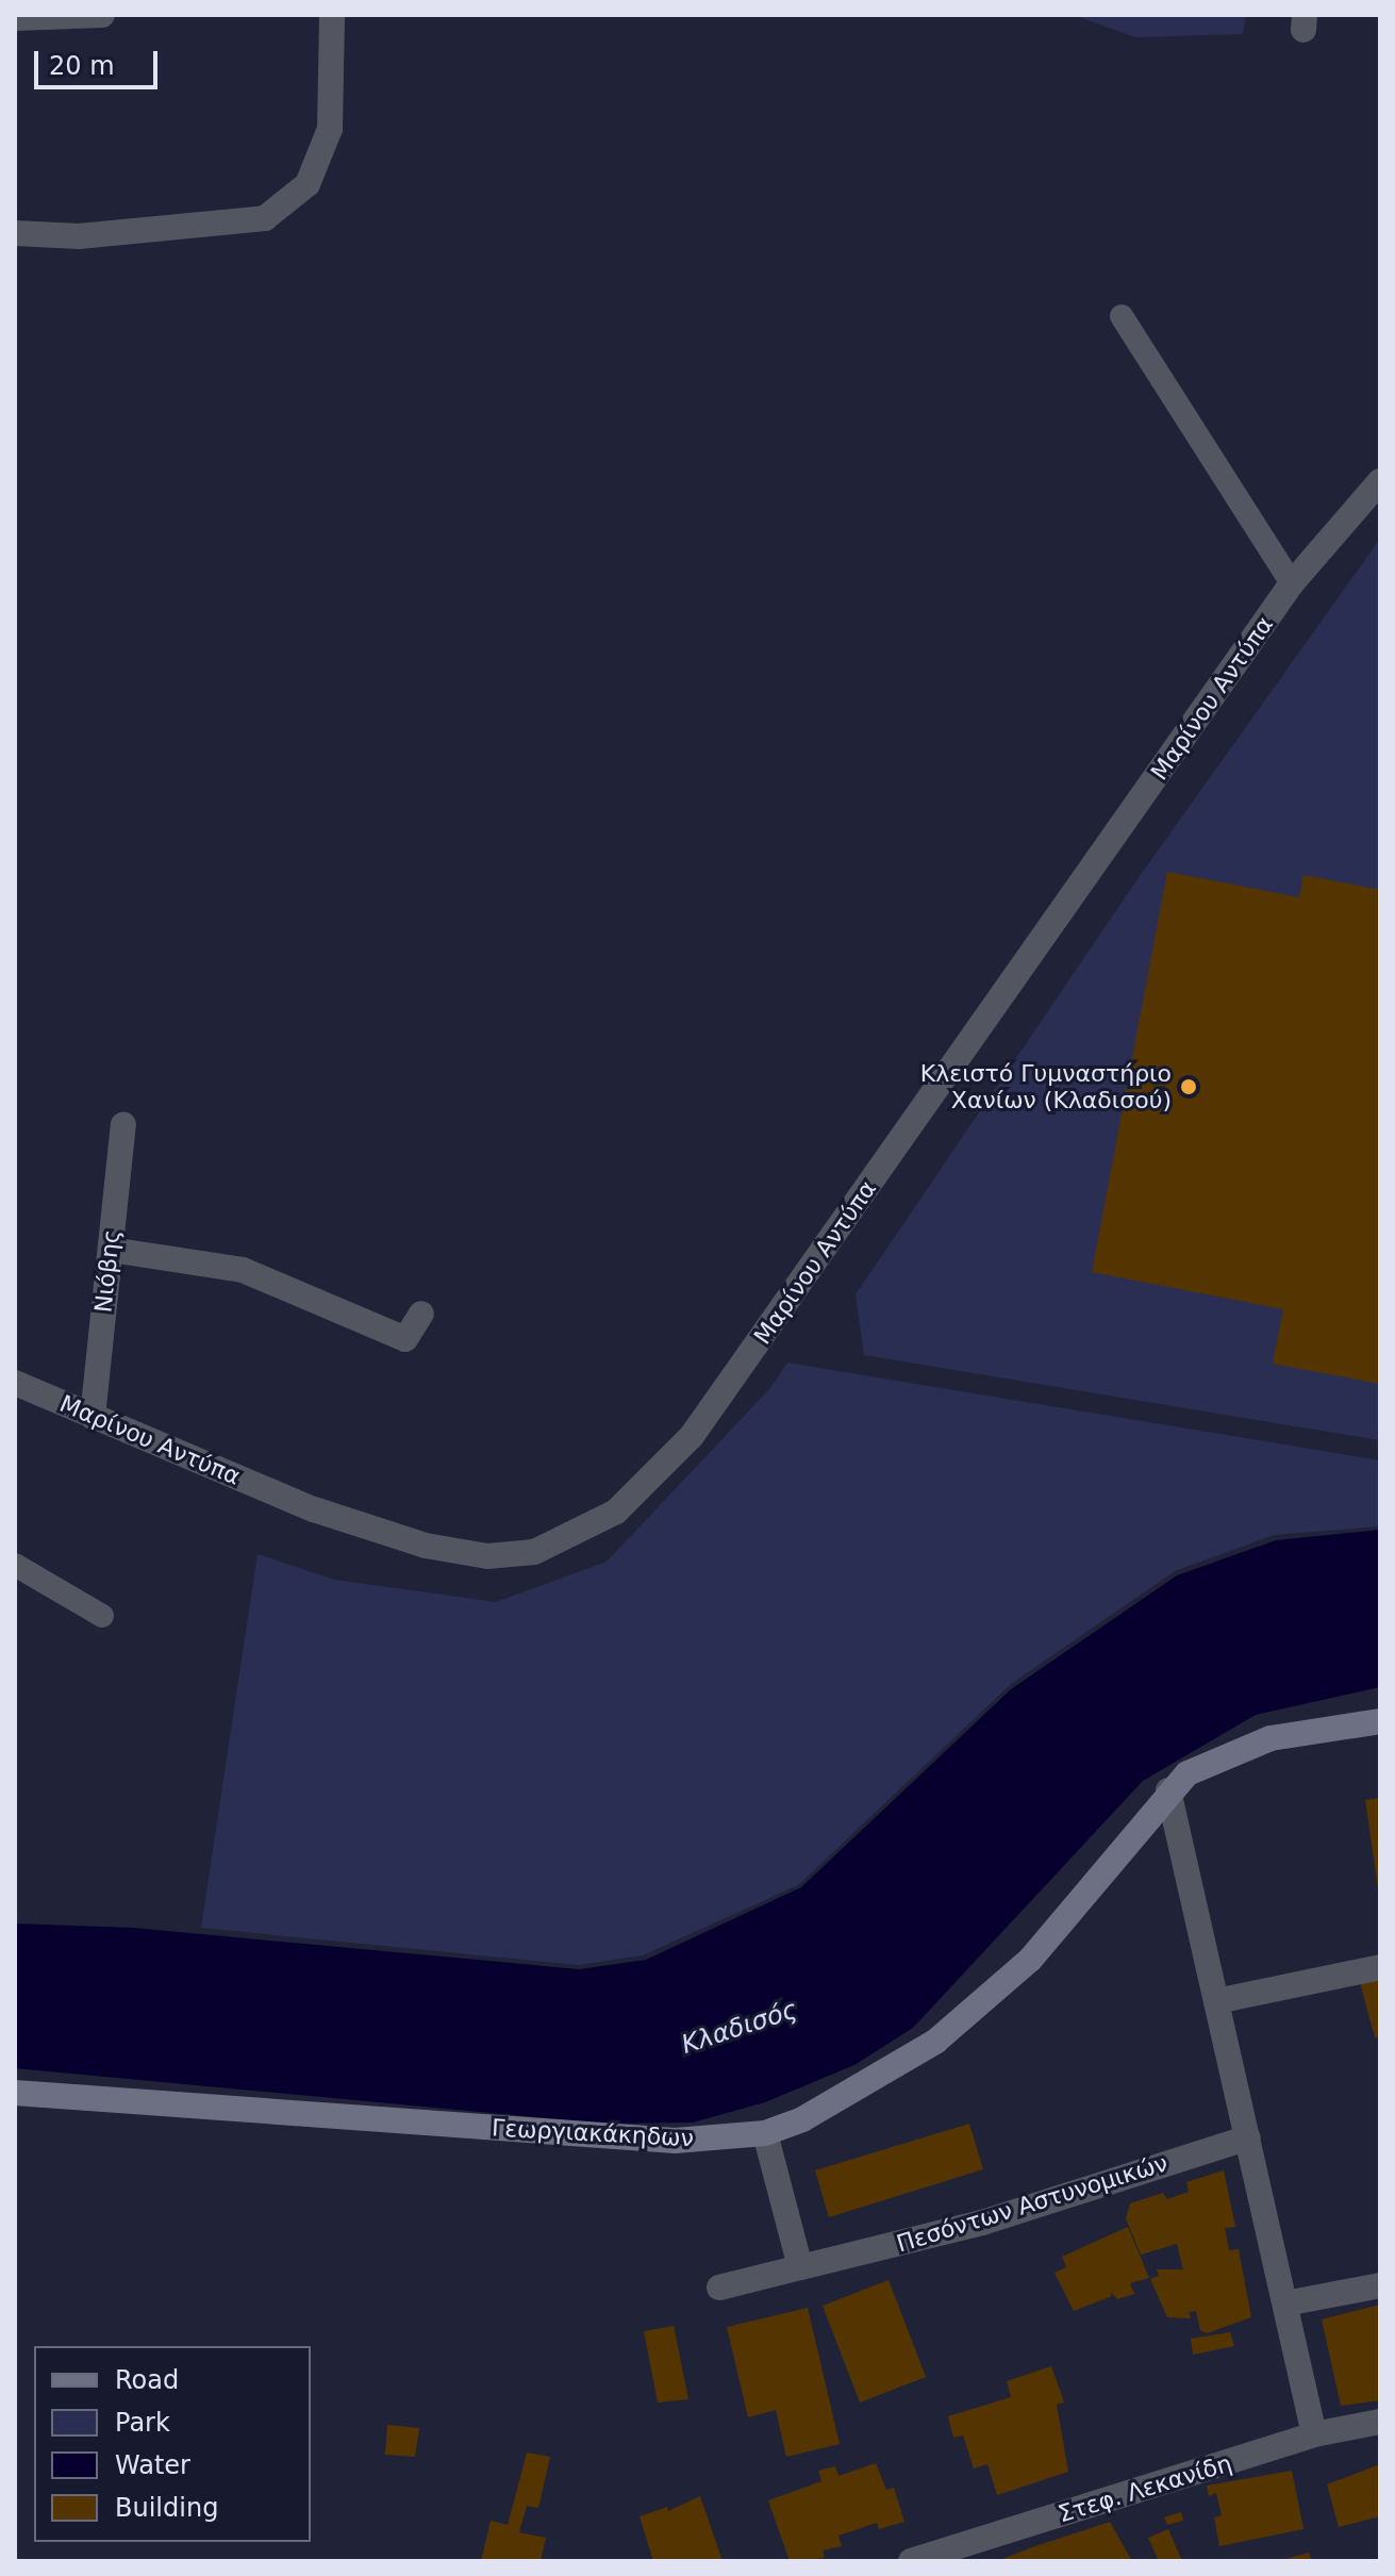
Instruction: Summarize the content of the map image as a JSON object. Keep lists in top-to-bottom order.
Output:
{
  "streets": {
    "street": [
      "Μαρίνου Αντύπα",
      "Νιόβης",
      "Γεωργιακάκηδων",
      "Πεσόντων Αστυνομικών",
      "Στεφ. Λεκανίδη"
    ]
  },
  "crossings": [
    ["Μαρίνου Αντύπα", "Νιόβης"]
  ],
  "water": ["Κλαδισός"],
  "places": ["Κλειστό Γυμναστήριο Χανίων (Κλαδισού)"],
  "legend": [
    "Road",
    "Park",
    "Water",
    "Building"
  ],
  "scale_bar": "20 m"
}
